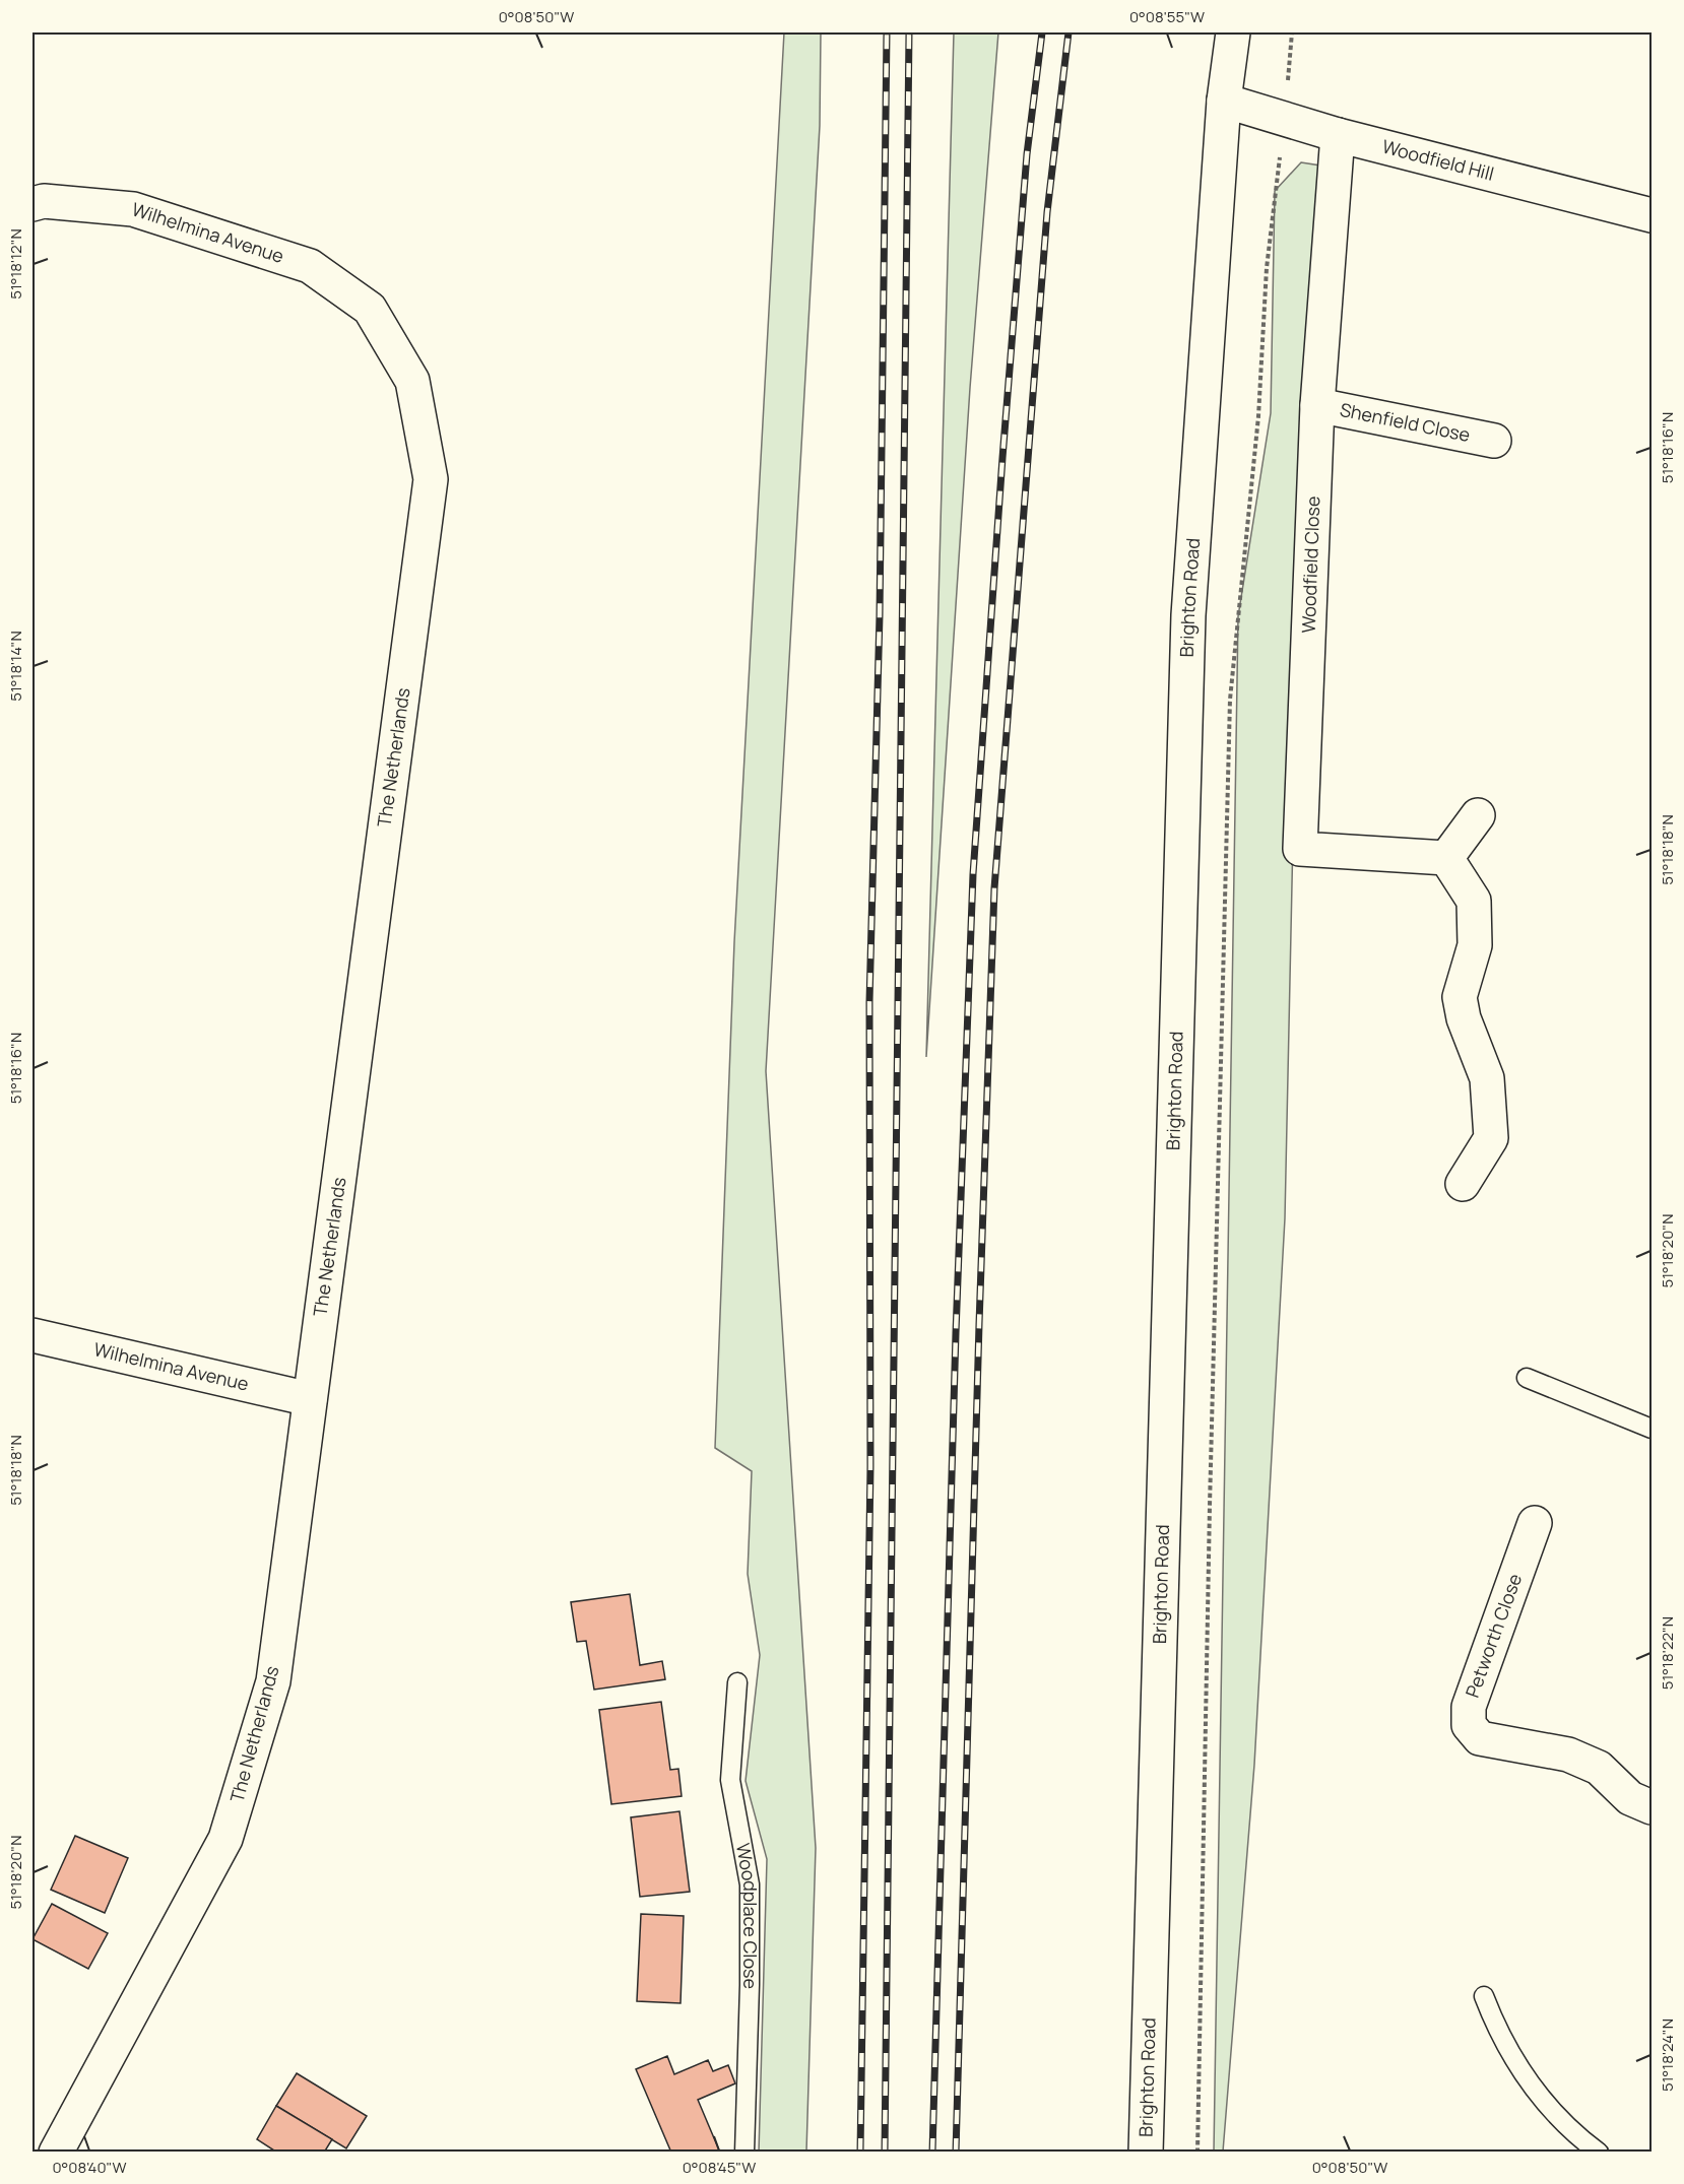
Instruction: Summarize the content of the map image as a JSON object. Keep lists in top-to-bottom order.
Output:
{
  "streets": {
    "main road": [
      "Woodfield Hill",
      "Wilhelmina Avenue",
      "Shenfield Close",
      "Woodfield Close",
      "Brighton Road",
      "The Netherlands",
      "Petworth Close"
    ],
    "lane": ["Woodplace Close"]
  },
  "crossings": [
    ["Woodfield Hill", "Woodfield Close"],
    ["Woodfield Hill", "Brighton Road"],
    ["Wilhelmina Avenue", "The Netherlands"],
    ["Shenfield Close", "Woodfield Close"]
  ],
  "coordinates": [
    "0°08'50\"W",
    "0°08'55\"W",
    "51°18'12\"N",
    "51°18'16\"N",
    "51°18'14\"N",
    "51°18'18\"N",
    "51°18'20\"N",
    "51°18'22\"N",
    "51°18'24\"N",
    "0°08'40\"W",
    "0°08'45\"W"
  ]
}
